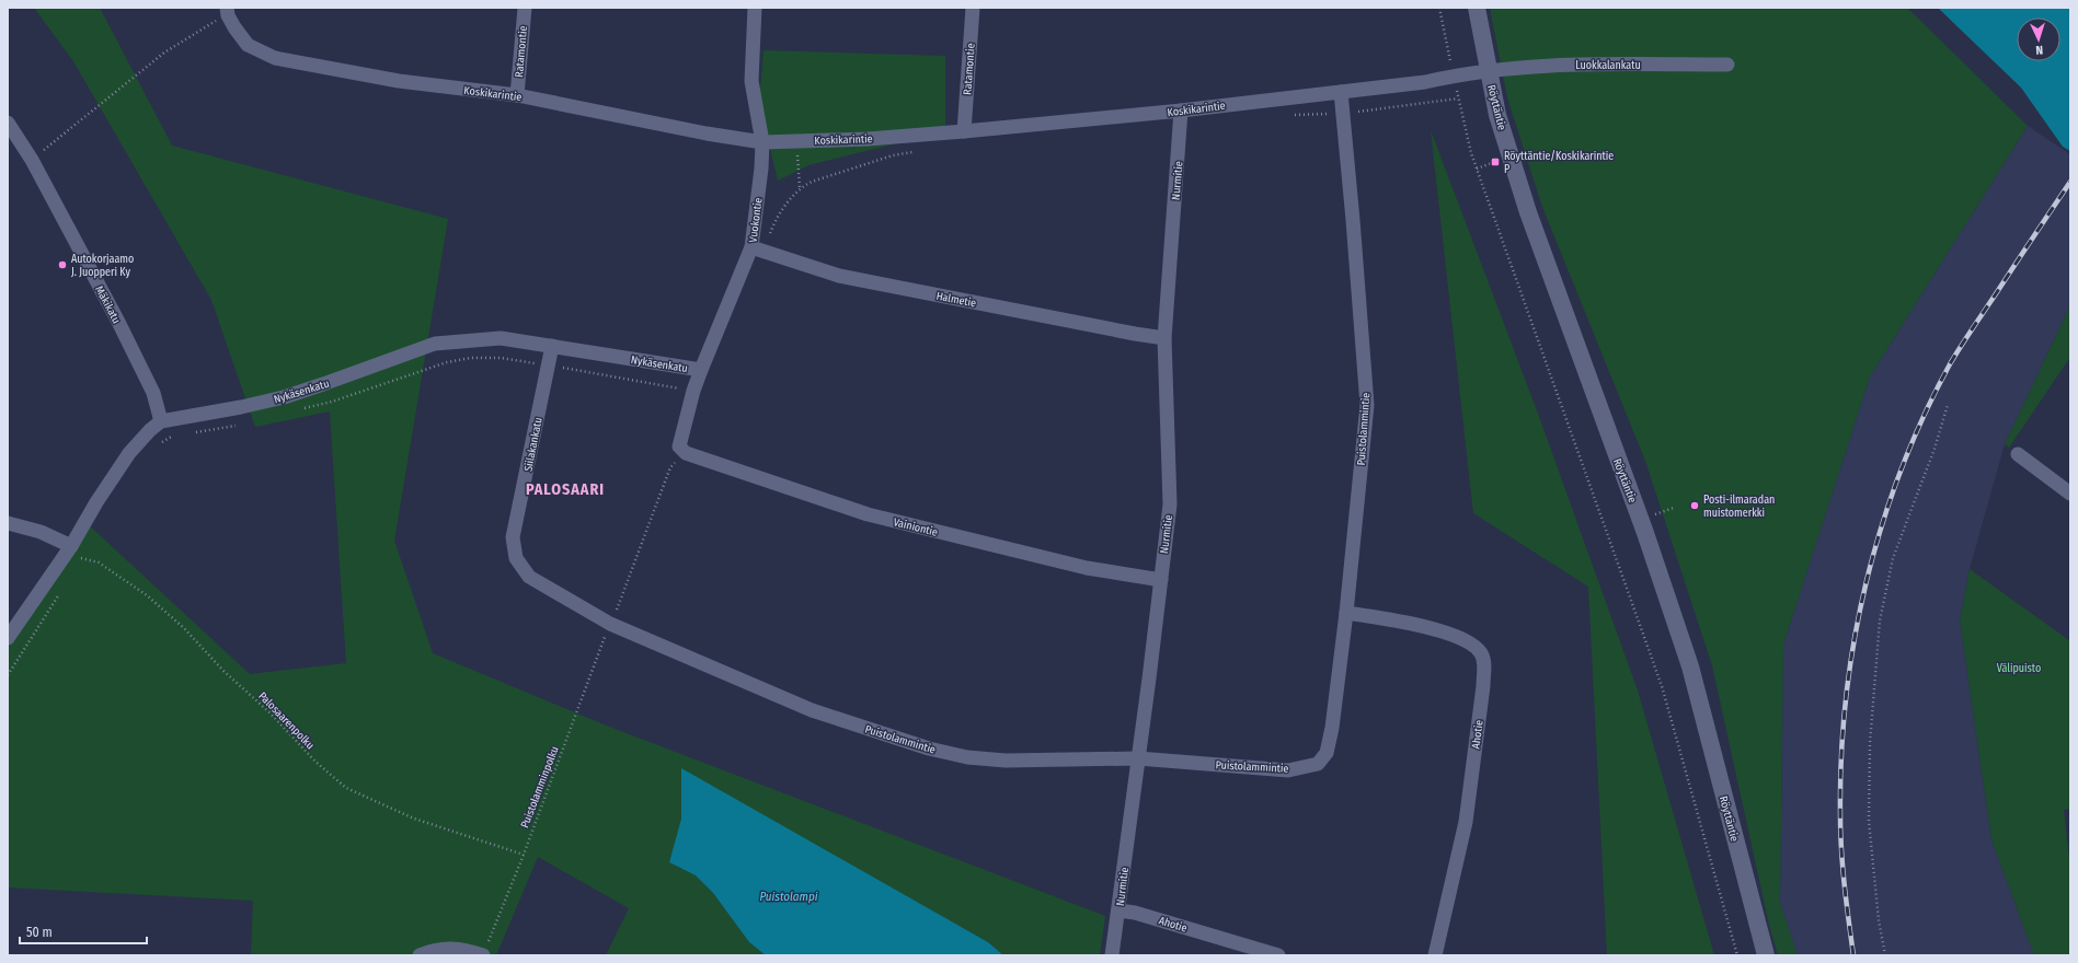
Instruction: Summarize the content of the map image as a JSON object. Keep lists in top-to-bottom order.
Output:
{
  "streets": {
    "street": [
      "Ratamontie",
      "Luokkalankatu",
      "Koskikarintie",
      "Röyttäntie",
      "Nurmitie",
      "Vuokontie",
      "Halmetie",
      "Mäkikatu",
      "Nykäsenkatu",
      "Puistolammintie",
      "Siilakankatu",
      "Vainiontie",
      "Ahotie"
    ],
    "path": ["Palosaarenpolku", "Puistolamminpolku"]
  },
  "crossings": [
    ["Ratamontie", "Koskikarintie"],
    ["Luokkalankatu", "Koskikarintie"],
    ["Luokkalankatu", "Röyttäntie"],
    ["Koskikarintie", "Röyttäntie"],
    ["Koskikarintie", "Nurmitie"],
    ["Koskikarintie", "Vuokontie"],
    ["Koskikarintie", "Puistolammintie"],
    ["Nurmitie", "Halmetie"],
    ["Nurmitie", "Puistolammintie"],
    ["Nurmitie", "Vainiontie"],
    ["Nurmitie", "Ahotie"],
    ["Vuokontie", "Halmetie"],
    ["Vuokontie", "Nykäsenkatu"],
    ["Vuokontie", "Vainiontie"],
    ["Vuokontie", "Puistolamminpolku"],
    ["Mäkikatu", "Nykäsenkatu"],
    ["Nykäsenkatu", "Siilakankatu"],
    ["Puistolammintie", "Siilakankatu"],
    ["Puistolammintie", "Ahotie"],
    ["Puistolammintie", "Puistolamminpolku"],
    ["Siilakankatu", "Puistolamminpolku"],
    ["Vainiontie", "Puistolamminpolku"],
    ["Palosaarenpolku", "Puistolamminpolku"]
  ],
  "districts": ["PALOSAARI"],
  "water": ["Puistolampi"],
  "parks": ["Välipuisto"],
  "places": {
    "transit": ["Röyttäntie/Koskikarintie P"],
    "other": ["Autokorjaamo J. Juopperi Ky", "Posti-ilmaradan muistomerkki"]
  },
  "scale_bar": "50 m",
  "north": "bottom"
}
